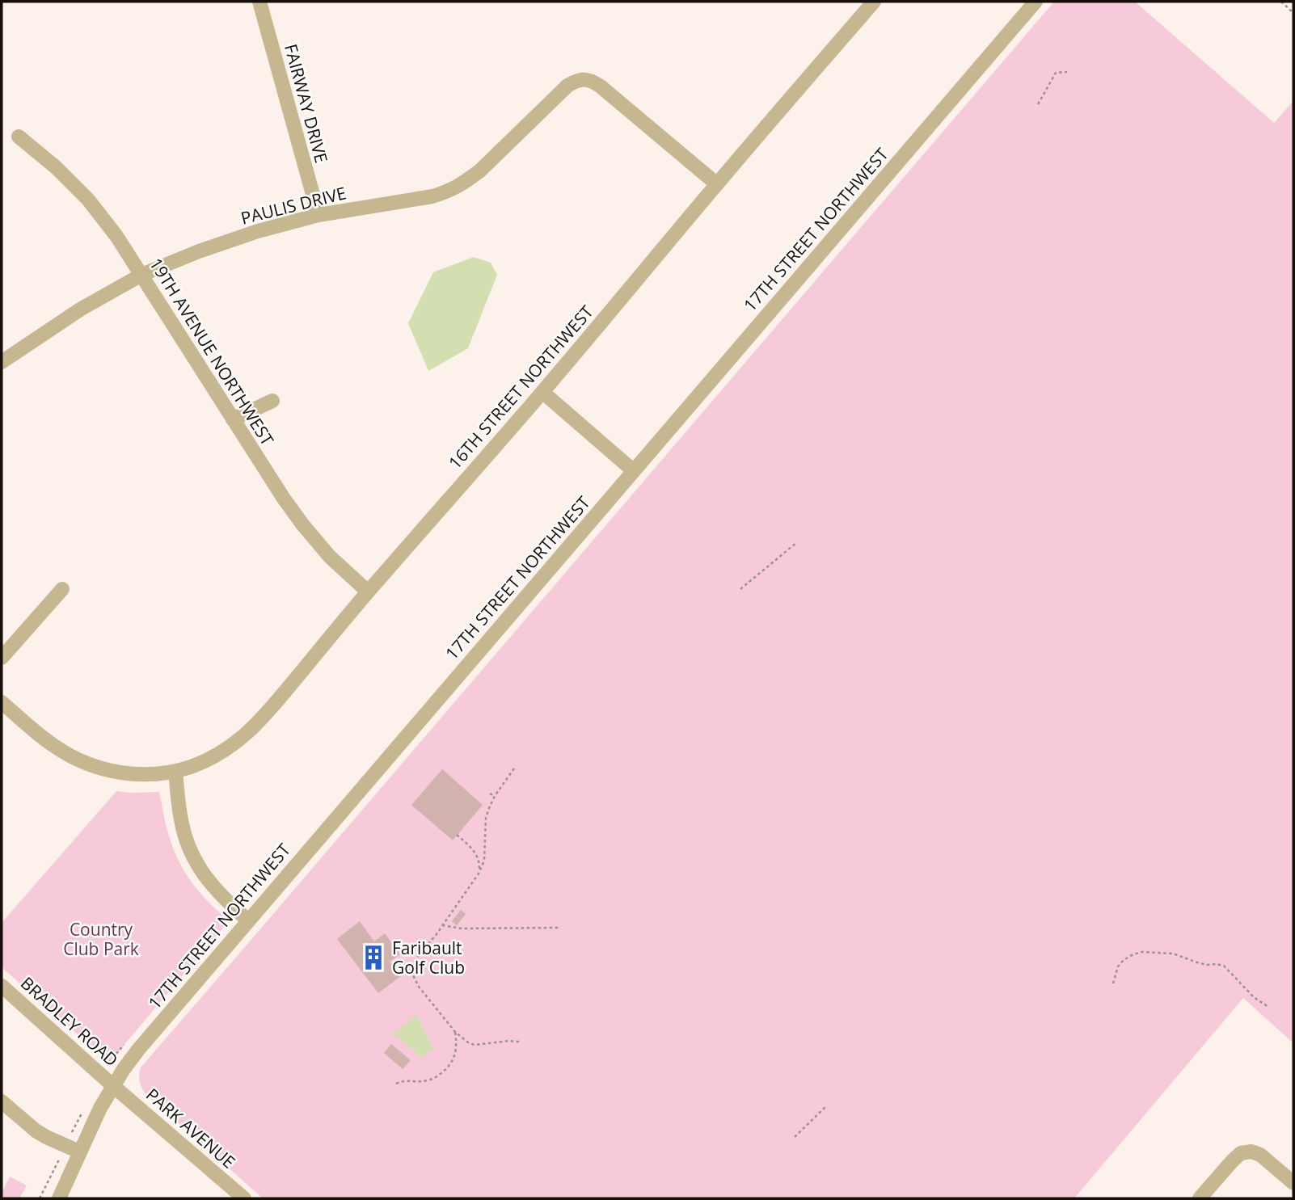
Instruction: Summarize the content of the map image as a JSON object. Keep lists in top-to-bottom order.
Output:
{
  "streets": {
    "street": [
      "FAIRWAY DRIVE",
      "PAULIS DRIVE",
      "17TH STREET NORTHWEST",
      "19TH AVENUE NORTHWEST",
      "16TH STREET NORTHWEST",
      "BRADLEY ROAD",
      "PARK AVENUE"
    ]
  },
  "crossings": [
    ["FAIRWAY DRIVE", "PAULIS DRIVE"],
    ["PAULIS DRIVE", "19TH AVENUE NORTHWEST"],
    ["PAULIS DRIVE", "16TH STREET NORTHWEST"],
    ["17TH STREET NORTHWEST", "BRADLEY ROAD"],
    ["17TH STREET NORTHWEST", "PARK AVENUE"],
    ["19TH AVENUE NORTHWEST", "16TH STREET NORTHWEST"],
    ["BRADLEY ROAD", "PARK AVENUE"]
  ],
  "parks": ["Country Club Park"],
  "places": {
    "building": ["Faribault Golf Club"]
  }
}
